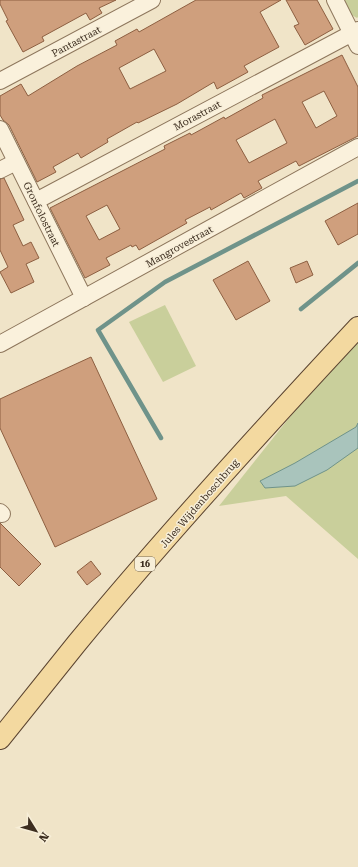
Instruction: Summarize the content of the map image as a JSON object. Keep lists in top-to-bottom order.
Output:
{
  "streets": {
    "main road": ["Jules Wijdenboschbrug", "16"],
    "street": [
      "Pantastraat",
      "Morastraat",
      "Gronfolostraat",
      "Mangrovestraat"
    ]
  },
  "crossings": [
    ["Morastraat", "Gronfolostraat"],
    ["Gronfolostraat", "Mangrovestraat"]
  ],
  "north": "bottom right"
}
